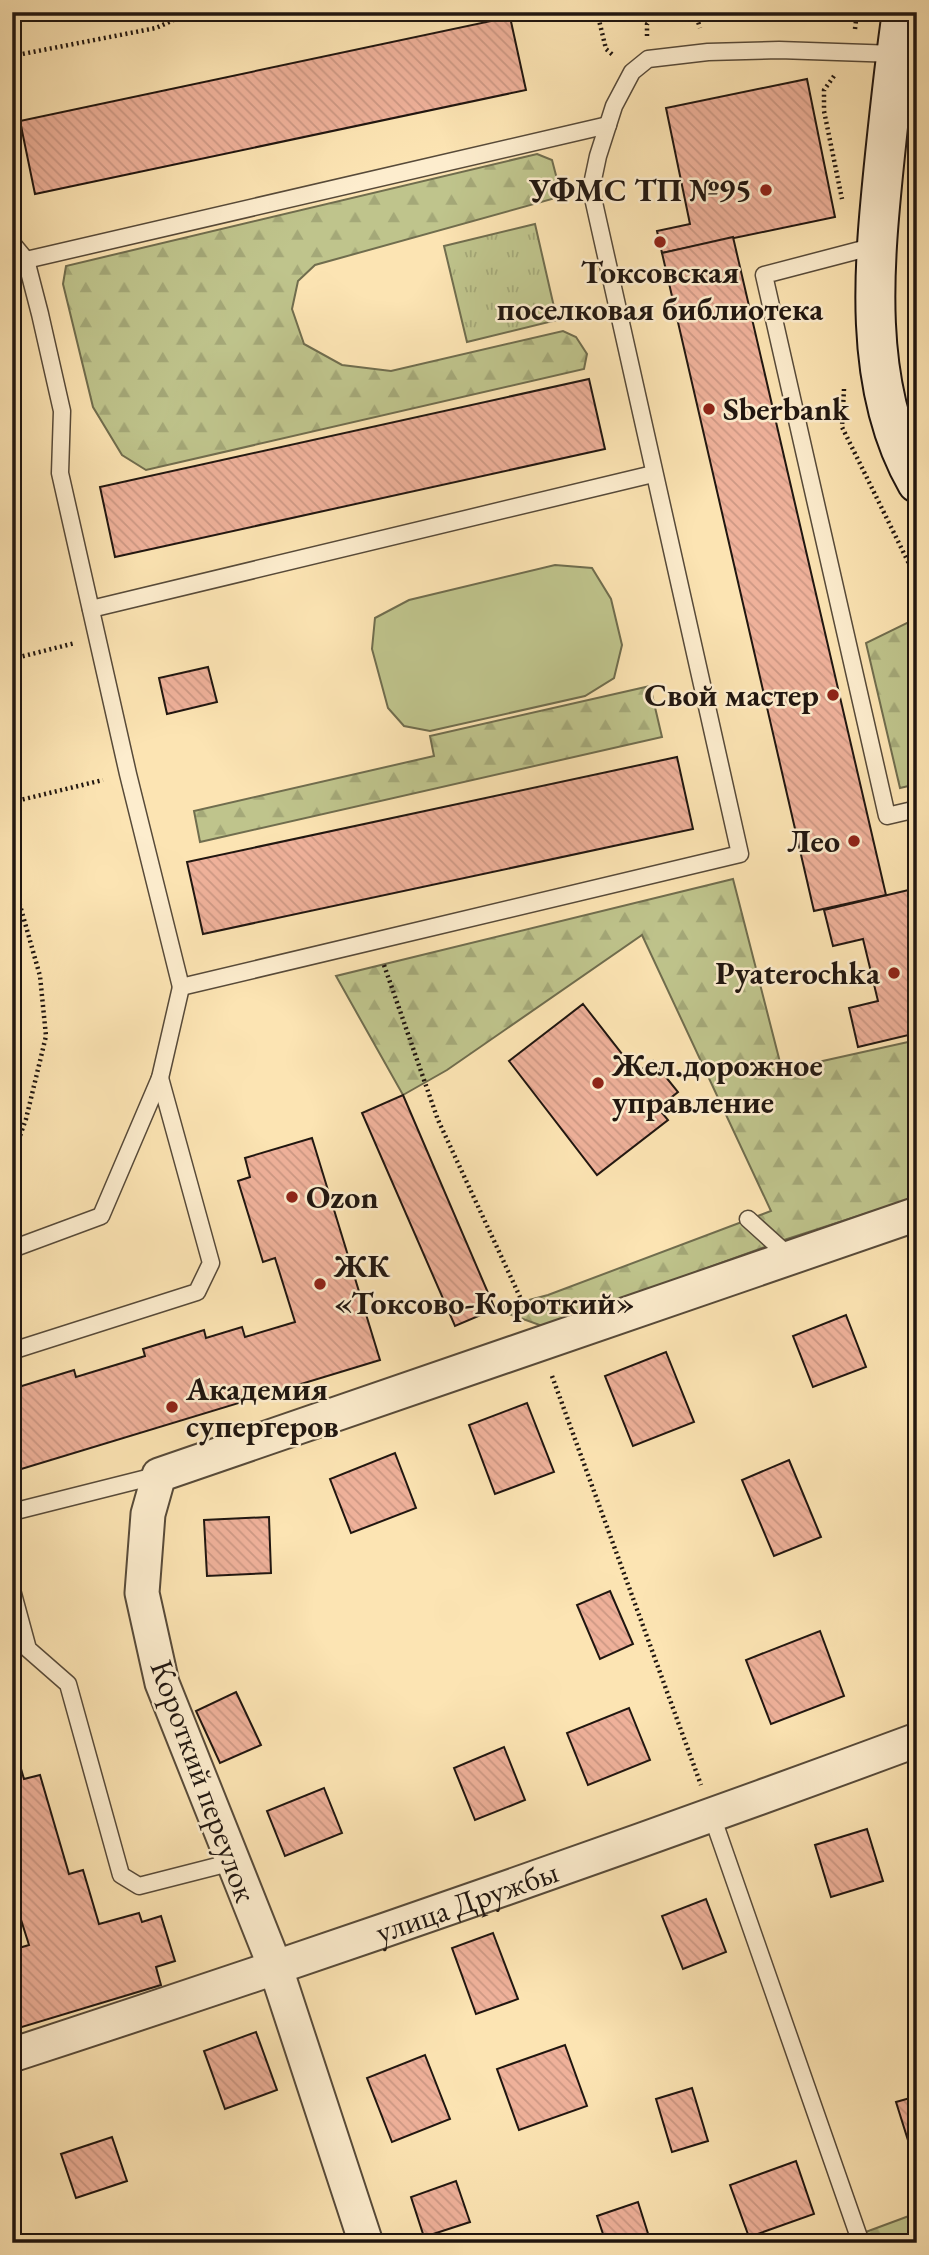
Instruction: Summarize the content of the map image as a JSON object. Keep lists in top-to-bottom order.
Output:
{
  "streets": {
    "street": ["Короткий переулок", "улица Дружбы"]
  },
  "crossings": [
    ["Короткий переулок", "улица Дружбы"]
  ],
  "places": [
    "УФМС ТП №95",
    "Токсовская поселковая библиотека",
    "Sberbank",
    "Свой мастер",
    "Лео",
    "Pyaterochka",
    "Жел.дорожное управление",
    "Ozon",
    "ЖК «Токсово-Короткий»",
    "Академия супергеров"
  ]
}
